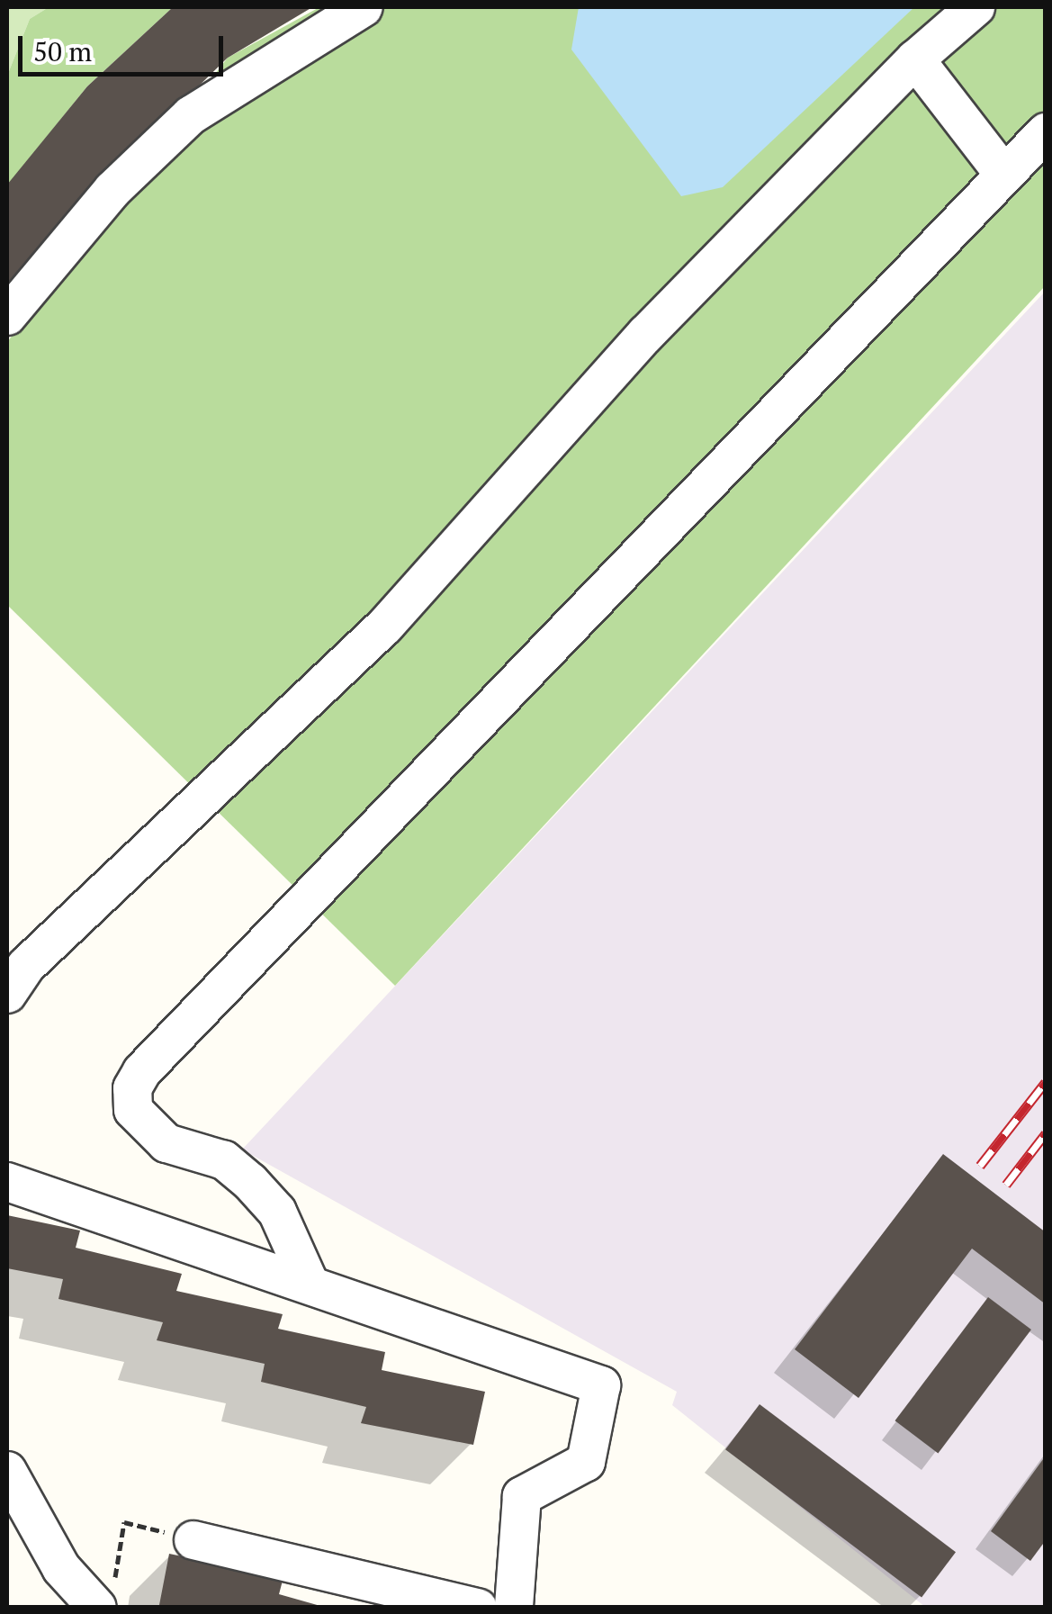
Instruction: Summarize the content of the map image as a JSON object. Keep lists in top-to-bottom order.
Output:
{
  "scale_bar": "50 m"
}
